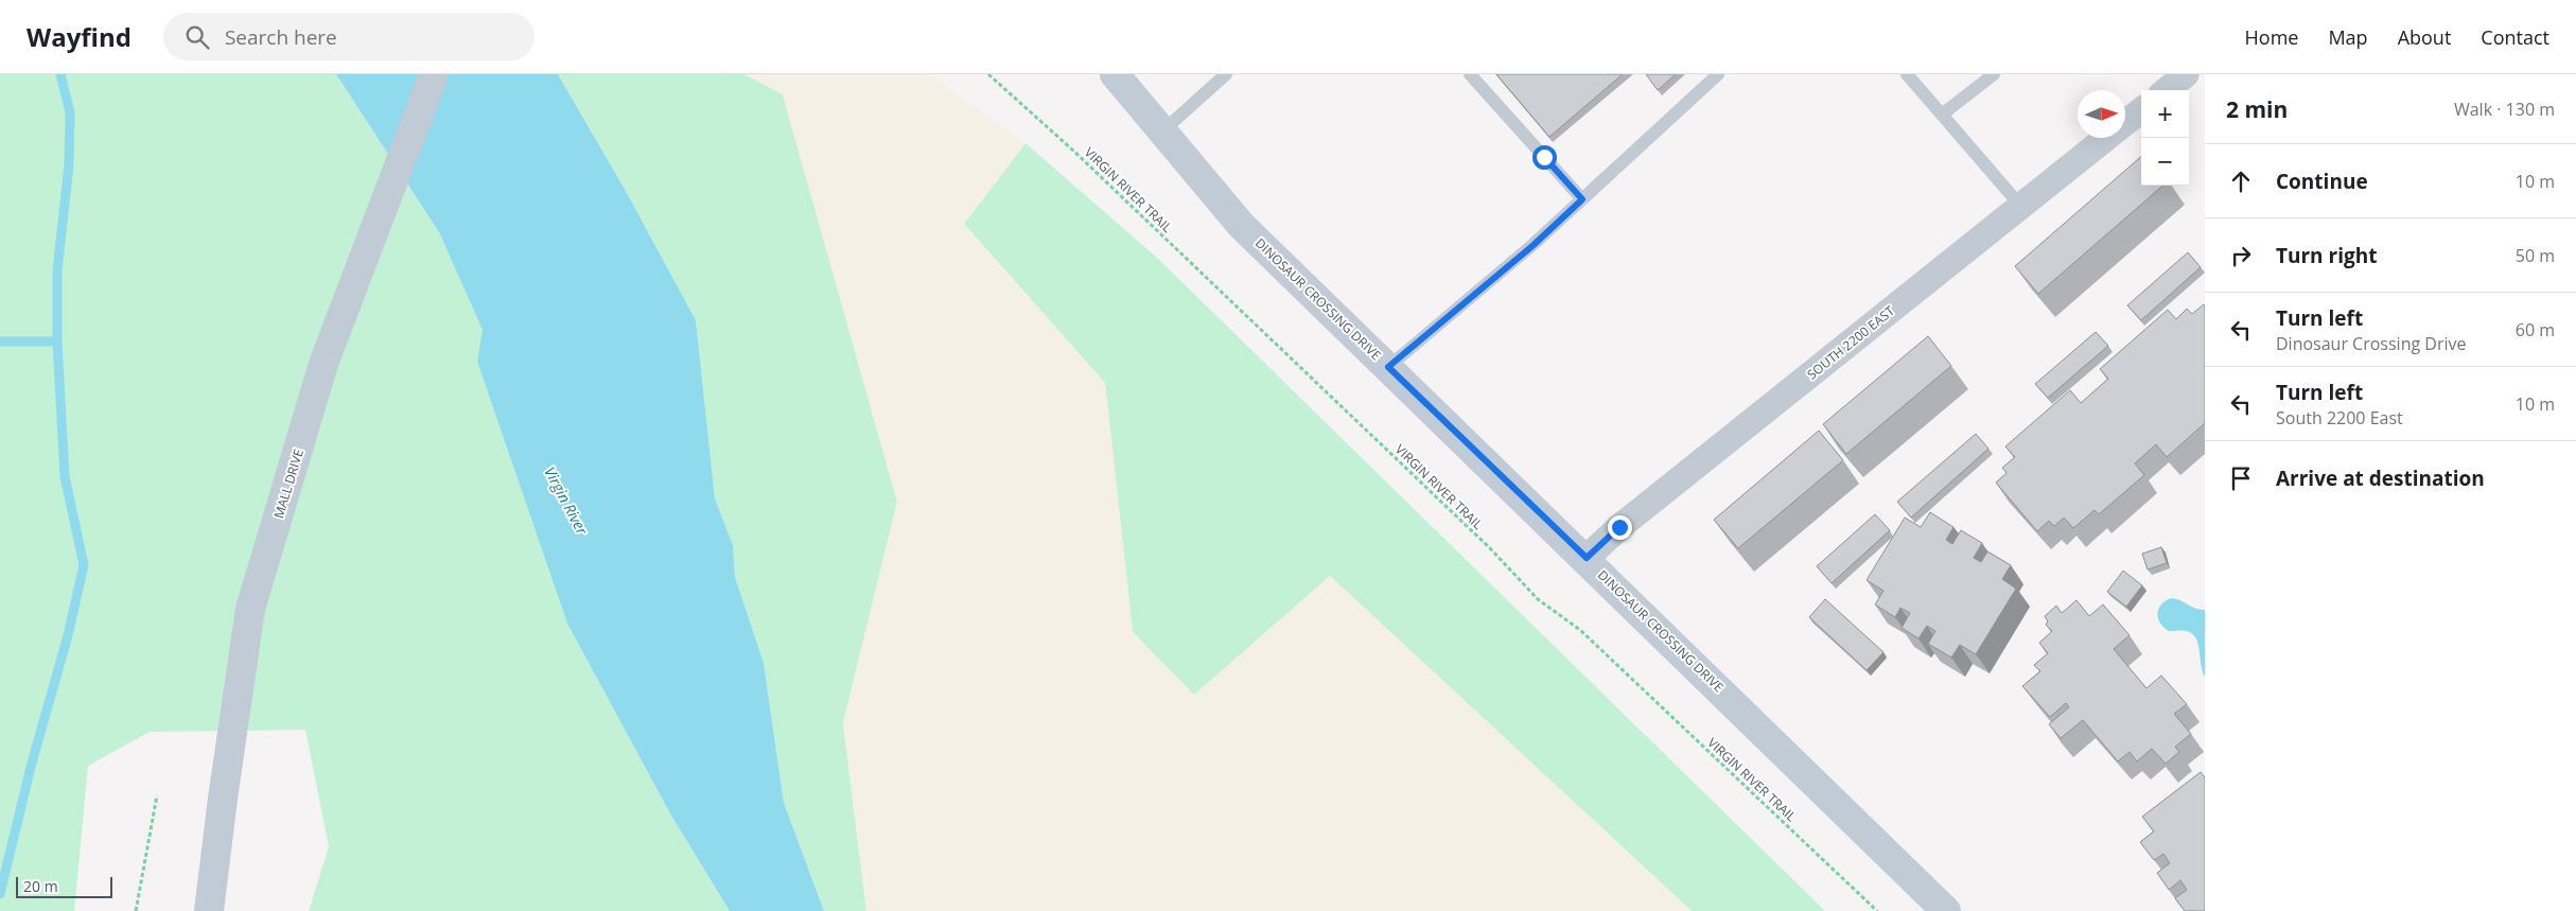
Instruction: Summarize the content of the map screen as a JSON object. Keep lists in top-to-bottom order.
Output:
{
  "streets": {
    "street": ["DINOSAUR CROSSING DRIVE", "SOUTH 2200 EAST", "MALL DRIVE"],
    "path": ["VIRGIN RIVER TRAIL"]
  },
  "crossings": [
    ["DINOSAUR CROSSING DRIVE", "SOUTH 2200 EAST"]
  ],
  "water": ["Virgin River"],
  "scale_bar": "20 m",
  "north": "right",
  "page": {
    "header": "Wayfind",
    "search": "Search here",
    "nav": [
      "Home",
      "Map",
      "About",
      "Contact"
    ],
    "heading": ["2 min", "Walk · 130 m"],
    "map_buttons": ["+", "−"],
    "list": [
      ["Continue", "10 m"],
      ["Turn right", "50 m"],
      ["Turn left", "Dinosaur Crossing Drive", "60 m"],
      ["Turn left", "South 2200 East", "10 m"],
      "Arrive at destination"
    ],
    "scale": "20 m"
  }
}
